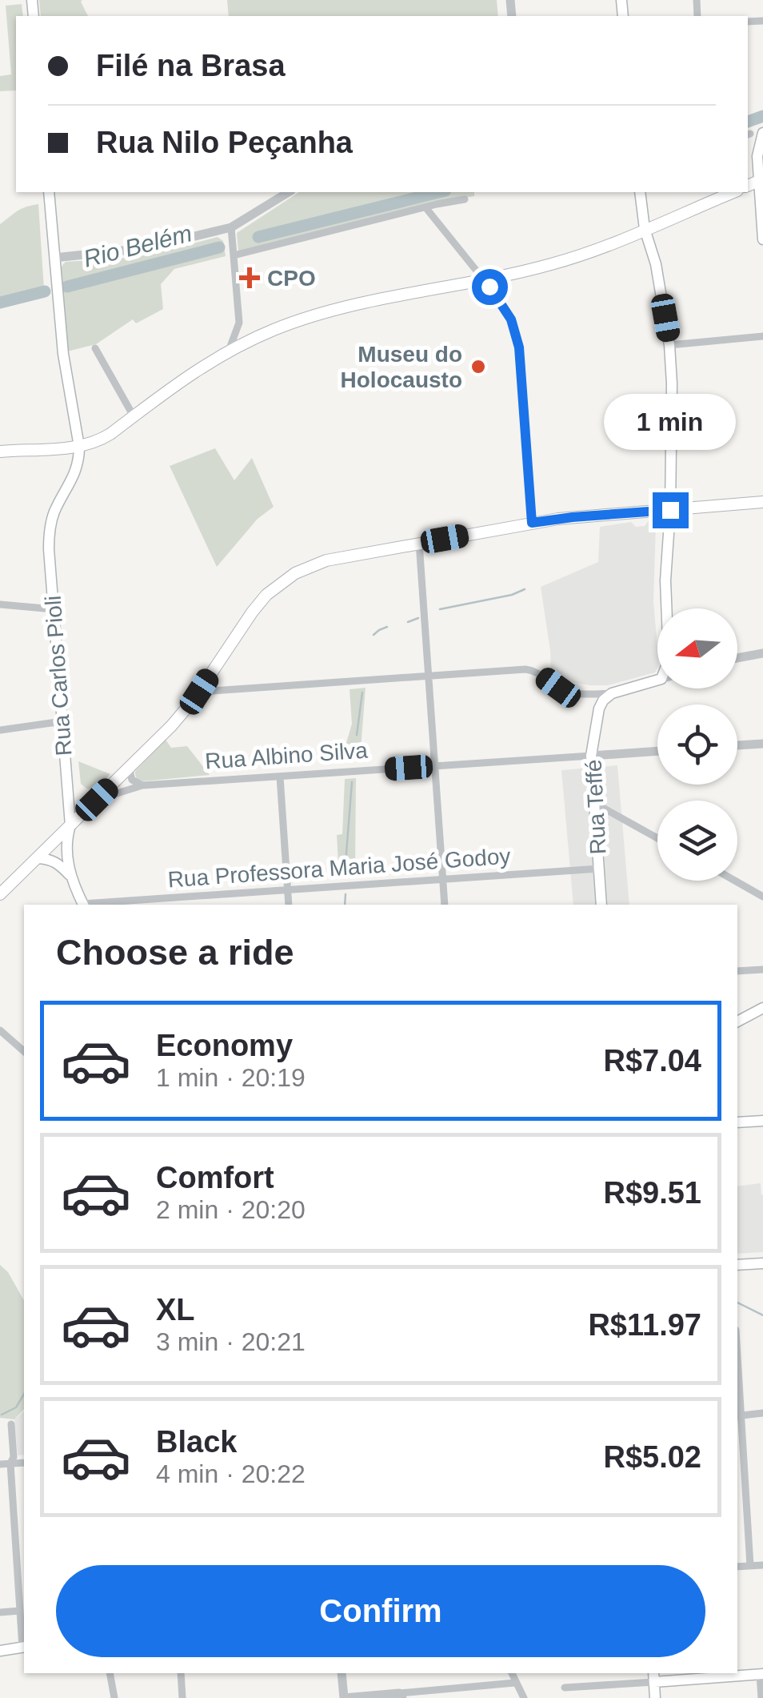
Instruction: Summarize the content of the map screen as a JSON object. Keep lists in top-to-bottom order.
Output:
{
  "streets": {
    "main road": ["Rua Carlos Pioli", "Rua Teffé"],
    "street": ["Rua Albino Silva", "Rua Professora Maria José Godoy"]
  },
  "crossings": [
    ["Rua Albino Silva", "Rua Teffé"],
    ["Rua Teffé", "Rua Professora Maria José Godoy"]
  ],
  "water": ["Rio Belém"],
  "places": {
    "health": ["CPO"],
    "other": ["Museu do Holocausto"]
  },
  "north": "left",
  "page": {
    "banner": ["Filé na Brasa", "Rua Nilo Peçanha"],
    "bubble": "1 min",
    "heading": "Choose a ride",
    "list": [
      {
        "name": "Economy",
        "note": "1 min · 20:19",
        "value": "R$7.04"
      },
      {
        "name": "Comfort",
        "note": "2 min · 20:20",
        "value": "R$9.51"
      },
      {
        "name": "XL",
        "note": "3 min · 20:21",
        "value": "R$11.97"
      },
      {
        "name": "Black",
        "note": "4 min · 20:22",
        "value": "R$5.02"
      }
    ],
    "buttons": "Confirm"
  }
}
